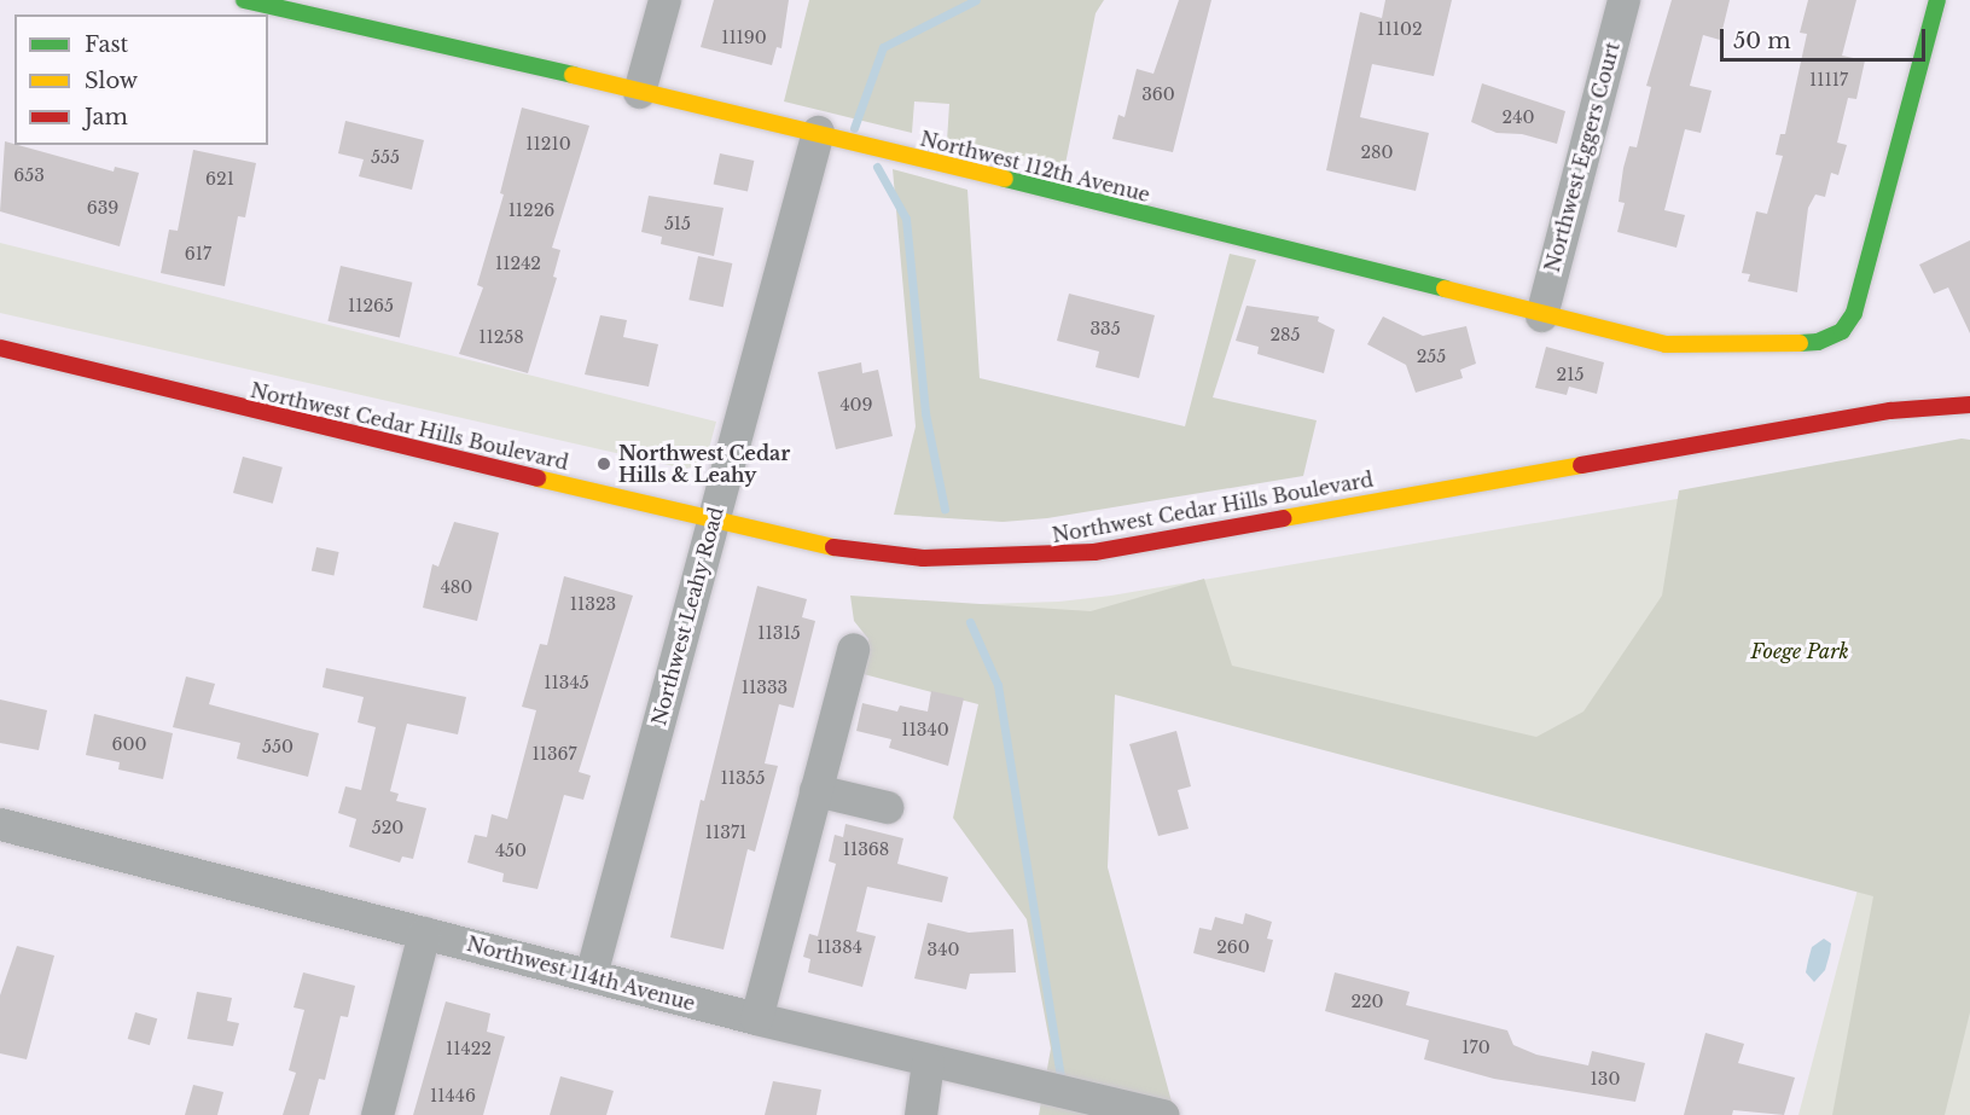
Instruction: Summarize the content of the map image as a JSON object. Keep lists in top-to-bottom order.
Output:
{
  "streets": {
    "main road": ["Northwest 112th Avenue", "Northwest Cedar Hills Boulevard"],
    "street": ["Northwest Eggers Court", "Northwest Leahy Road", "Northwest 114th Avenue"]
  },
  "crossings": [
    ["Northwest Eggers Court", "Northwest 112th Avenue"],
    ["Northwest 112th Avenue", "Northwest Leahy Road"],
    ["Northwest Cedar Hills Boulevard", "Northwest Leahy Road"],
    ["Northwest Leahy Road", "Northwest 114th Avenue"]
  ],
  "parks": ["Foege Park"],
  "places": ["Northwest Cedar Hills & Leahy"],
  "house_numbers": [
    "11102",
    "11190",
    "11117",
    "360",
    "240",
    "11210",
    "280",
    "555",
    "653",
    "621",
    "639",
    "11226",
    "515",
    "617",
    "11242",
    "11265",
    "335",
    "285",
    "11258",
    "255",
    "215",
    "409",
    "480",
    "11323",
    "11315",
    "11345",
    "11333",
    "11340",
    "600",
    "550",
    "11367",
    "11355",
    "520",
    "11371",
    "11368",
    "450",
    "11384",
    "260",
    "340",
    "220",
    "170",
    "11422",
    "130",
    "11446"
  ],
  "legend": ["Fast", "Slow", "Jam"],
  "scale_bar": "50 m"
}
